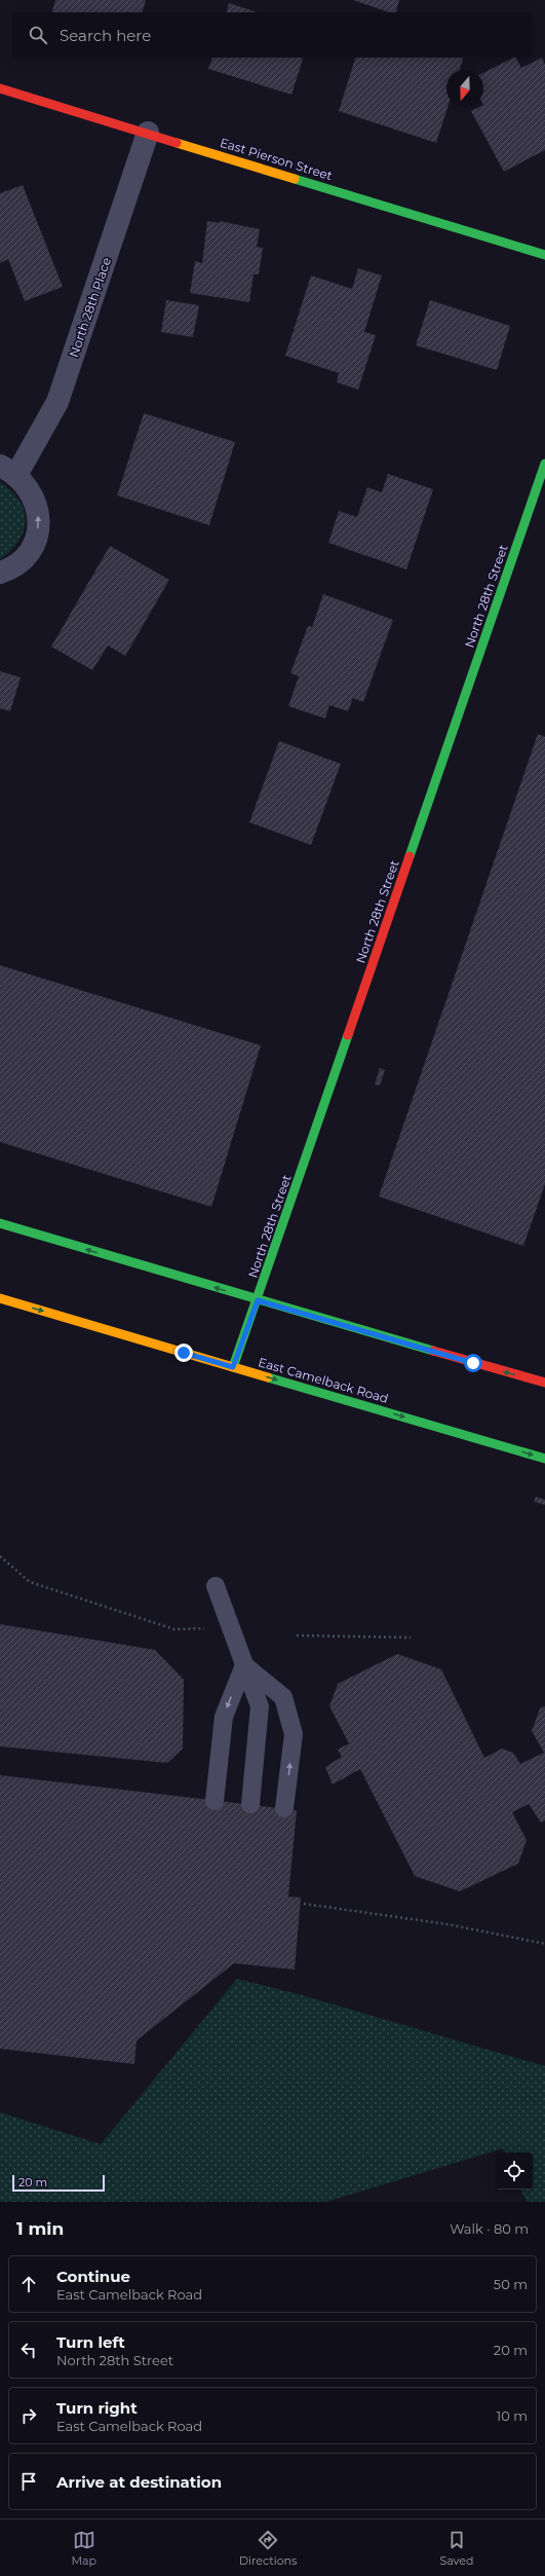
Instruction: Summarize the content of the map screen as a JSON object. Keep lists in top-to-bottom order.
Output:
{
  "streets": {
    "street": [
      "East Pierson Street",
      "North 28th Place",
      "North 28th Street",
      "East Camelback Road"
    ]
  },
  "crossings": [
    ["East Pierson Street", "North 28th Place"],
    ["North 28th Street", "East Camelback Road"]
  ],
  "scale_bar": "20 m",
  "north": "bottom",
  "page": {
    "search": "Search here",
    "scale": "20 m",
    "heading": ["1 min", "Walk · 80 m"],
    "list": [
      ["Continue", "East Camelback Road", "50 m"],
      ["Turn left", "North 28th Street", "20 m"],
      ["Turn right", "East Camelback Road", "10 m"],
      "Arrive at destination"
    ],
    "nav": ["Map", "Directions", "Saved"]
  }
}
